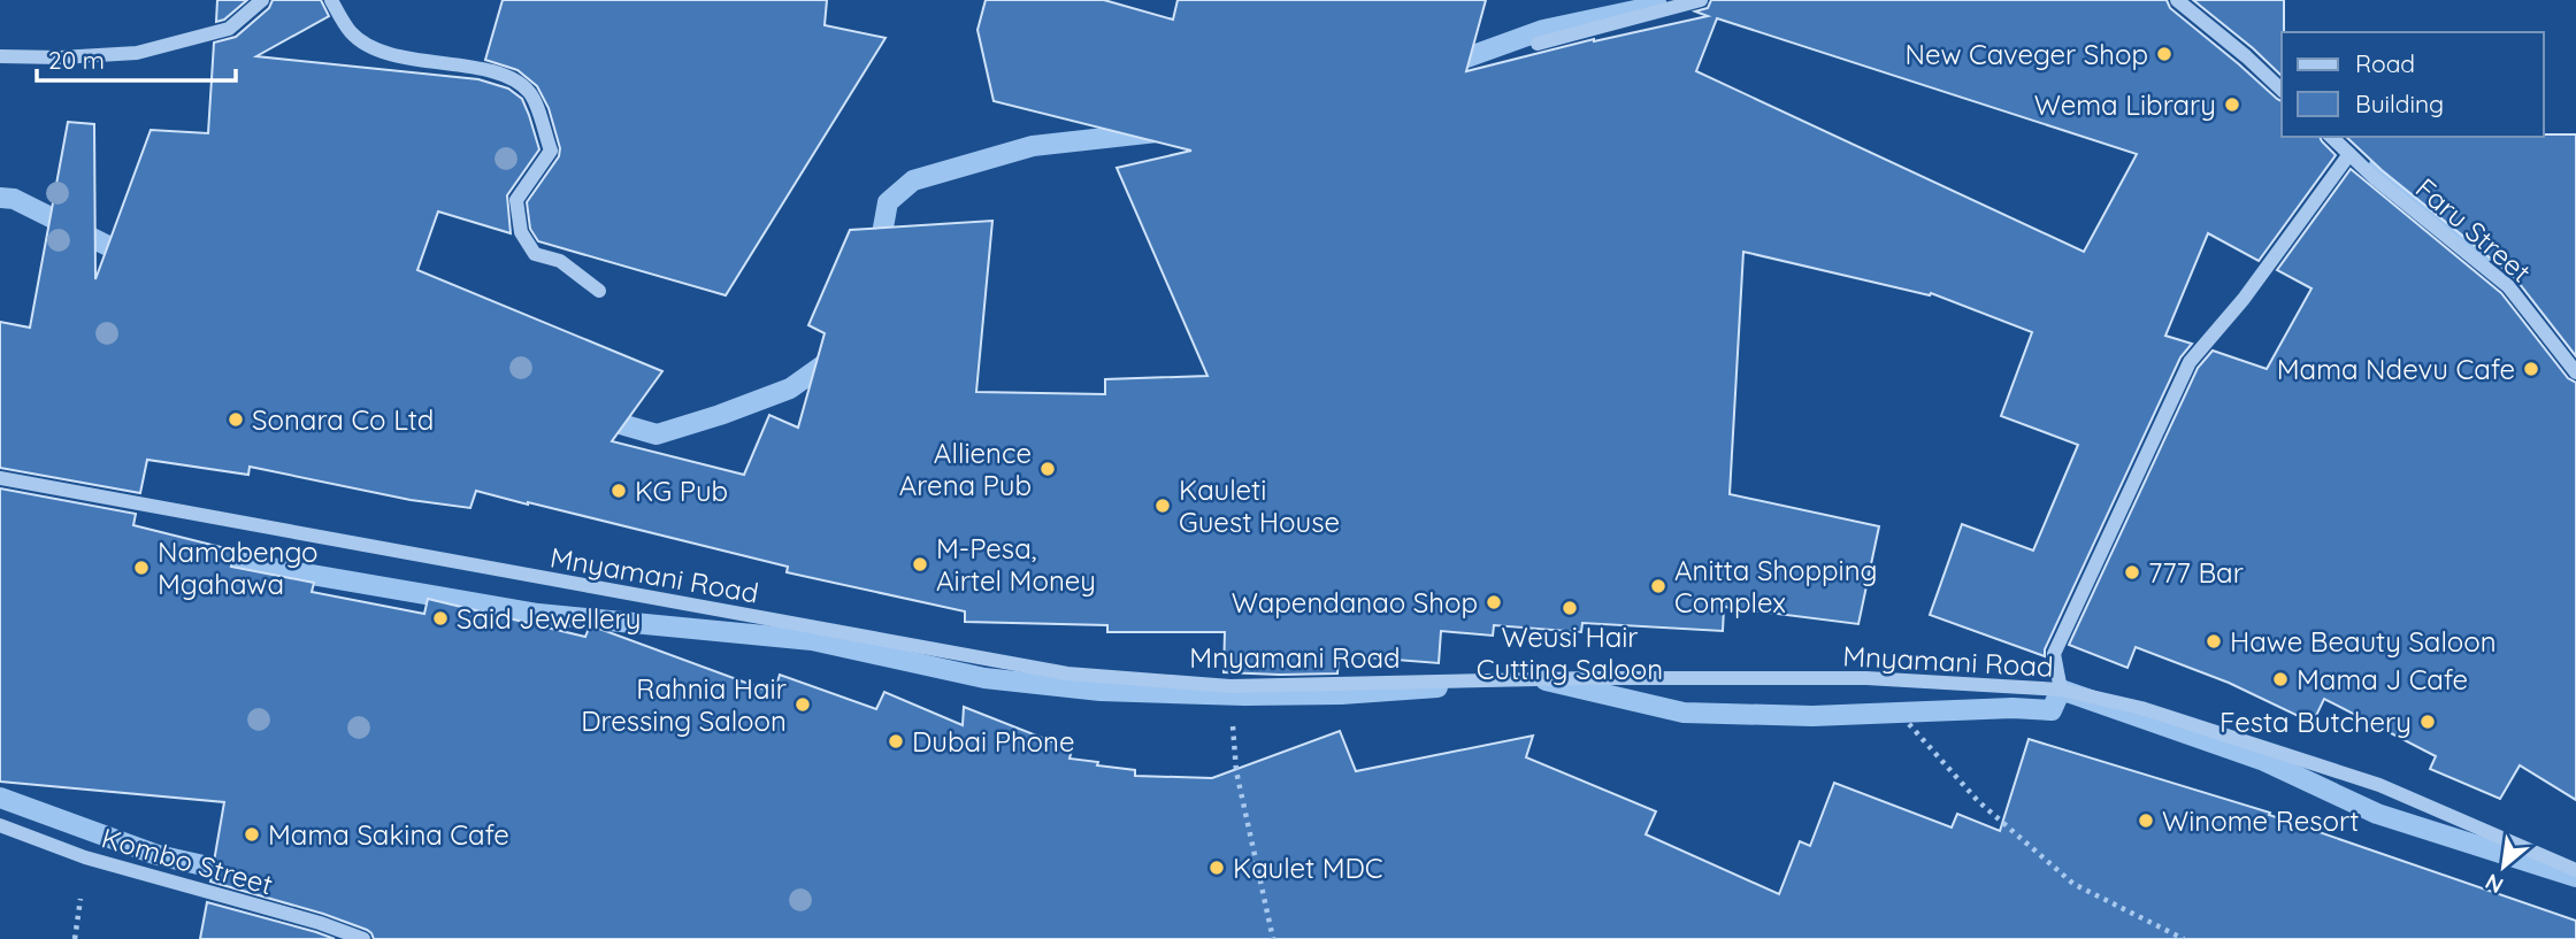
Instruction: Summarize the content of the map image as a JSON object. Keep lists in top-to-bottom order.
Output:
{
  "streets": {
    "street": ["Faru Street", "Mnyamani Road", "Kombo Street"]
  },
  "places": [
    "New Caveger Shop",
    "Wema Library",
    "Mama Ndevu Cafe",
    "Sonara Co Ltd",
    "Allience Arena Pub",
    "KG Pub",
    "Kauleti Guest House",
    "M-Pesa, Airtel Money",
    "Namabengo Mgahawa",
    "777 Bar",
    "Anitta Shopping Complex",
    "Wapendanao Shop",
    "Weusi Hair Cutting Saloon",
    "Said Jewellery",
    "Hawe Beauty Saloon",
    "Mama J Cafe",
    "Rahnia Hair Dressing Saloon",
    "Festa Butchery",
    "Dubai Phone",
    "Winome Resort",
    "Mama Sakina Cafe",
    "Kaulet MDC"
  ],
  "legend": ["Road", "Building"],
  "scale_bar": "20 m",
  "north": "bottom left"
}
